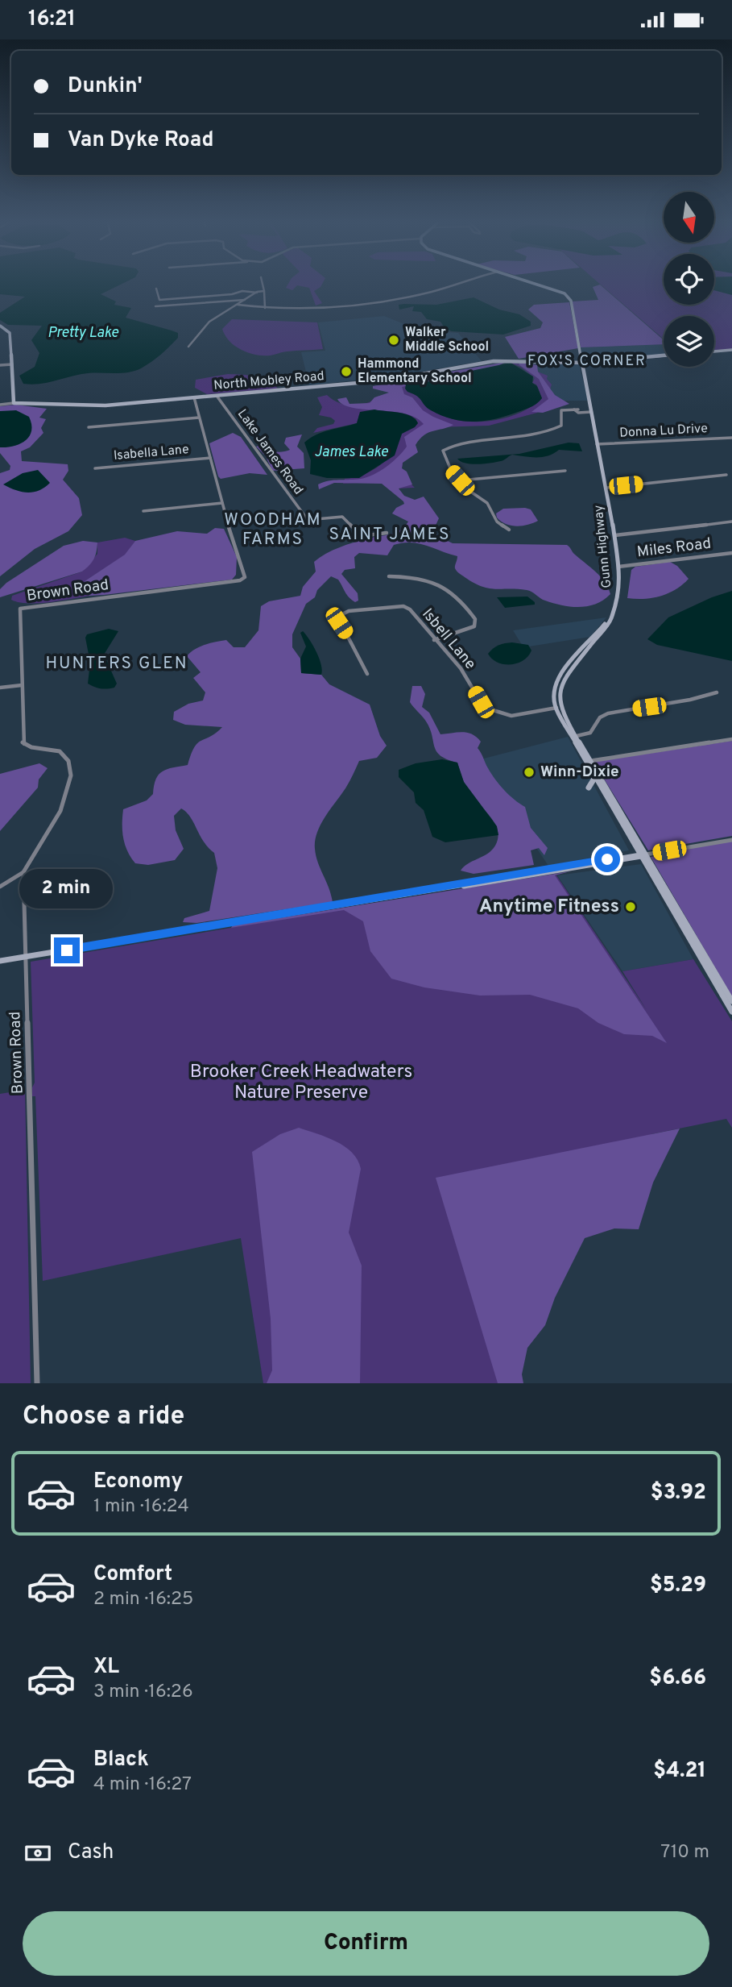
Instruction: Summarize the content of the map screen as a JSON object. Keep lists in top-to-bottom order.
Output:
{
  "streets": {
    "main road": ["North Mobley Road", "Gunn Highway"],
    "street": [
      "Donna Lu Drive",
      "Lake James Road",
      "Isabella Lane",
      "Miles Road",
      "Brown Road",
      "Isbell Lane"
    ]
  },
  "crossings": [
    ["North Mobley Road", "Lake James Road"],
    ["North Mobley Road", "Gunn Highway"],
    ["North Mobley Road", "Brown Road"],
    ["Donna Lu Drive", "Gunn Highway"],
    ["Isabella Lane", "Brown Road"],
    ["Gunn Highway", "Miles Road"],
    ["Gunn Highway", "Isbell Lane"]
  ],
  "districts": [
    "FOX'S CORNER",
    "WOODHAM FARMS",
    "SAINT JAMES",
    "HUNTERS GLEN"
  ],
  "water": ["Pretty Lake", "James Lake"],
  "parks": ["Brooker Creek Headwaters Nature Preserve"],
  "places": [
    "Walker Middle School",
    "Hammond Elementary School",
    "Winn-Dixie",
    "Anytime Fitness"
  ],
  "north": "bottom",
  "page": {
    "status": "16:21",
    "banner": ["Dunkin'", "Van Dyke Road"],
    "bubble": "2 min",
    "heading": "Choose a ride",
    "list": [
      {
        "name": "Economy",
        "note": "1 min · 16:24",
        "value": "$3.92"
      },
      {
        "name": "Comfort",
        "note": "2 min · 16:25",
        "value": "$5.29"
      },
      {
        "name": "XL",
        "note": "3 min · 16:26",
        "value": "$6.66"
      },
      {
        "name": "Black",
        "note": "4 min · 16:27",
        "value": "$4.21"
      }
    ],
    "pay": ["Cash", "710 m"],
    "buttons": "Confirm"
  }
}
